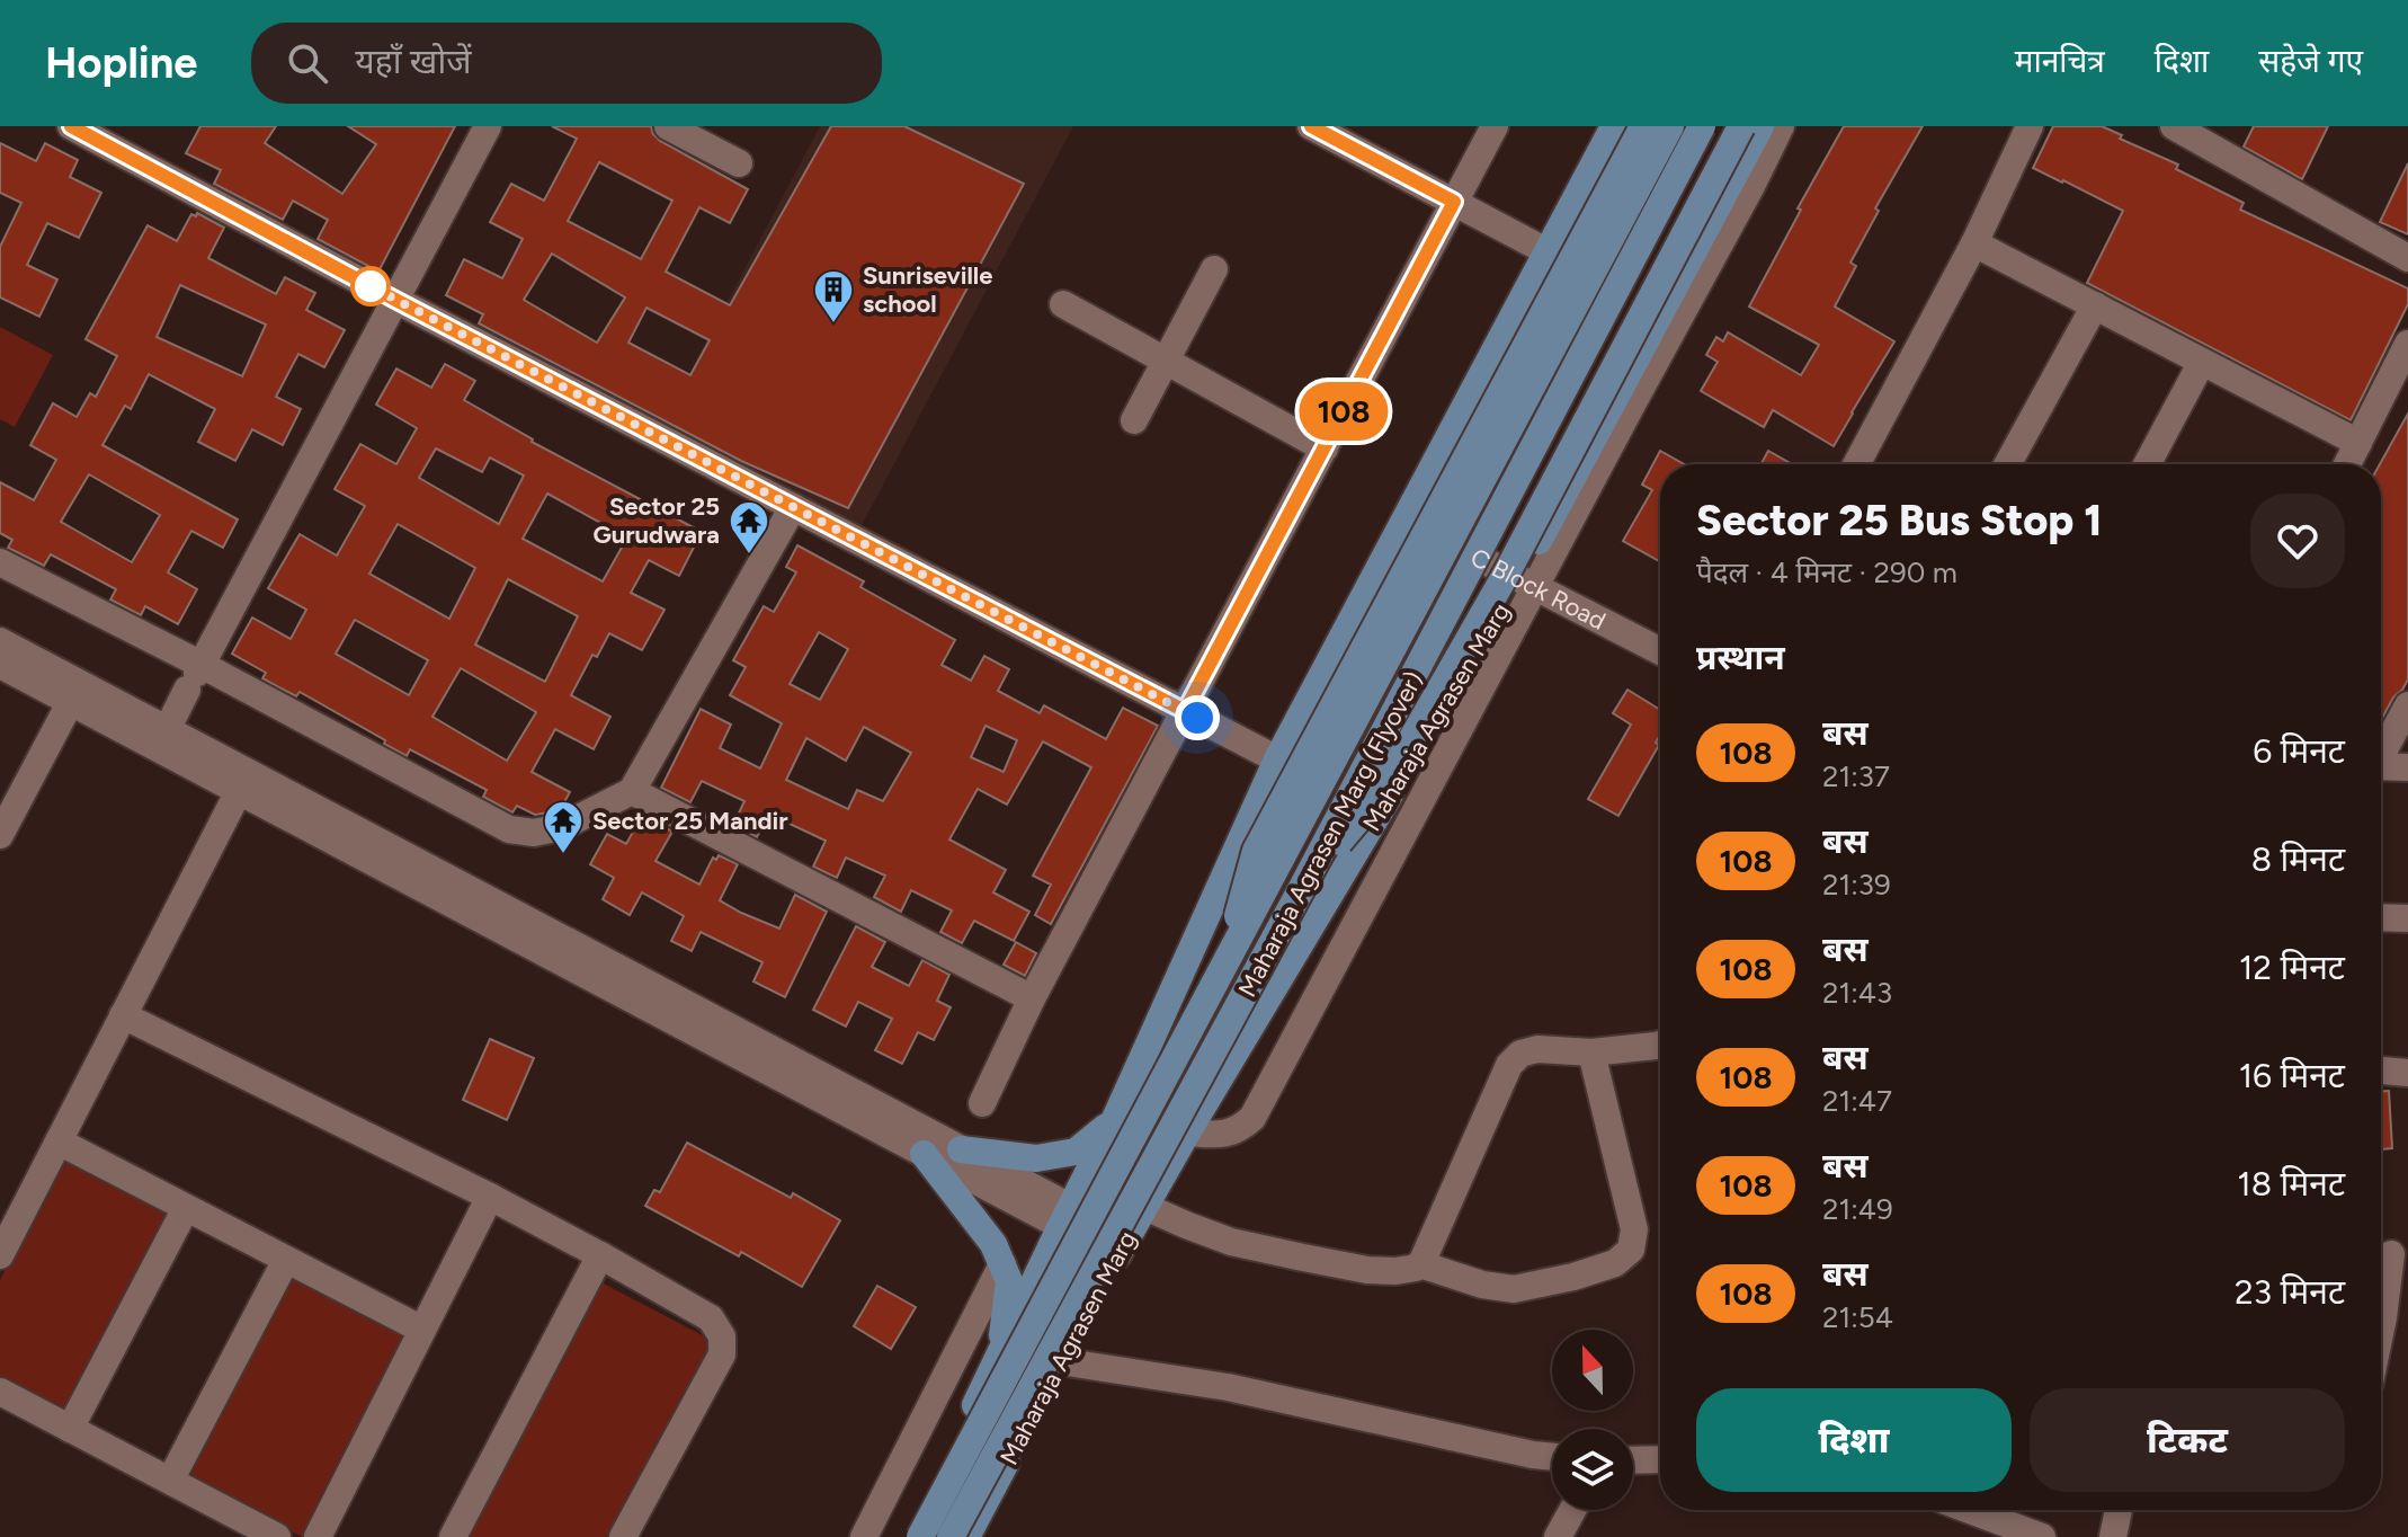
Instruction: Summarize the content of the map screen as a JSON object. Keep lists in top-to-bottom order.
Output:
{
  "streets": {
    "main road": ["Maharaja Agrasen Marg", "Maharaja Agrasen Marg (Flyover)"],
    "street": ["C Block Road"]
  },
  "crossings": [
    ["C Block Road", "Maharaja Agrasen Marg"]
  ],
  "places": {
    "building": ["Sunriseville school"],
    "temple": ["Sector 25 Gurudwara", "Sector 25 Mandir"]
  },
  "lines": ["bus line 108"],
  "north": "top",
  "page": {
    "header": "Hopline",
    "search": "यहाँ खोजें",
    "nav": ["मानचित्र", "दिशा", "सहेजे गए"],
    "on_map": "108",
    "heading": [
      ["Sector 25 Bus Stop 1", "पैदल · 4 मिनट · 290 m"],
      "प्रस्थान"
    ],
    "list": [
      {
        "mark": "108",
        "name": "बस",
        "note": "21:37",
        "value": "6 मिनट"
      },
      {
        "mark": "108",
        "name": "बस",
        "note": "21:39",
        "value": "8 मिनट"
      },
      {
        "mark": "108",
        "name": "बस",
        "note": "21:43",
        "value": "12 मिनट"
      },
      {
        "mark": "108",
        "name": "बस",
        "note": "21:47",
        "value": "16 मिनट"
      },
      {
        "mark": "108",
        "name": "बस",
        "note": "21:49",
        "value": "18 मिनट"
      },
      {
        "mark": "108",
        "name": "बस",
        "note": "21:54",
        "value": "23 मिनट"
      }
    ],
    "buttons": ["दिशा", "टिकट"]
  }
}
